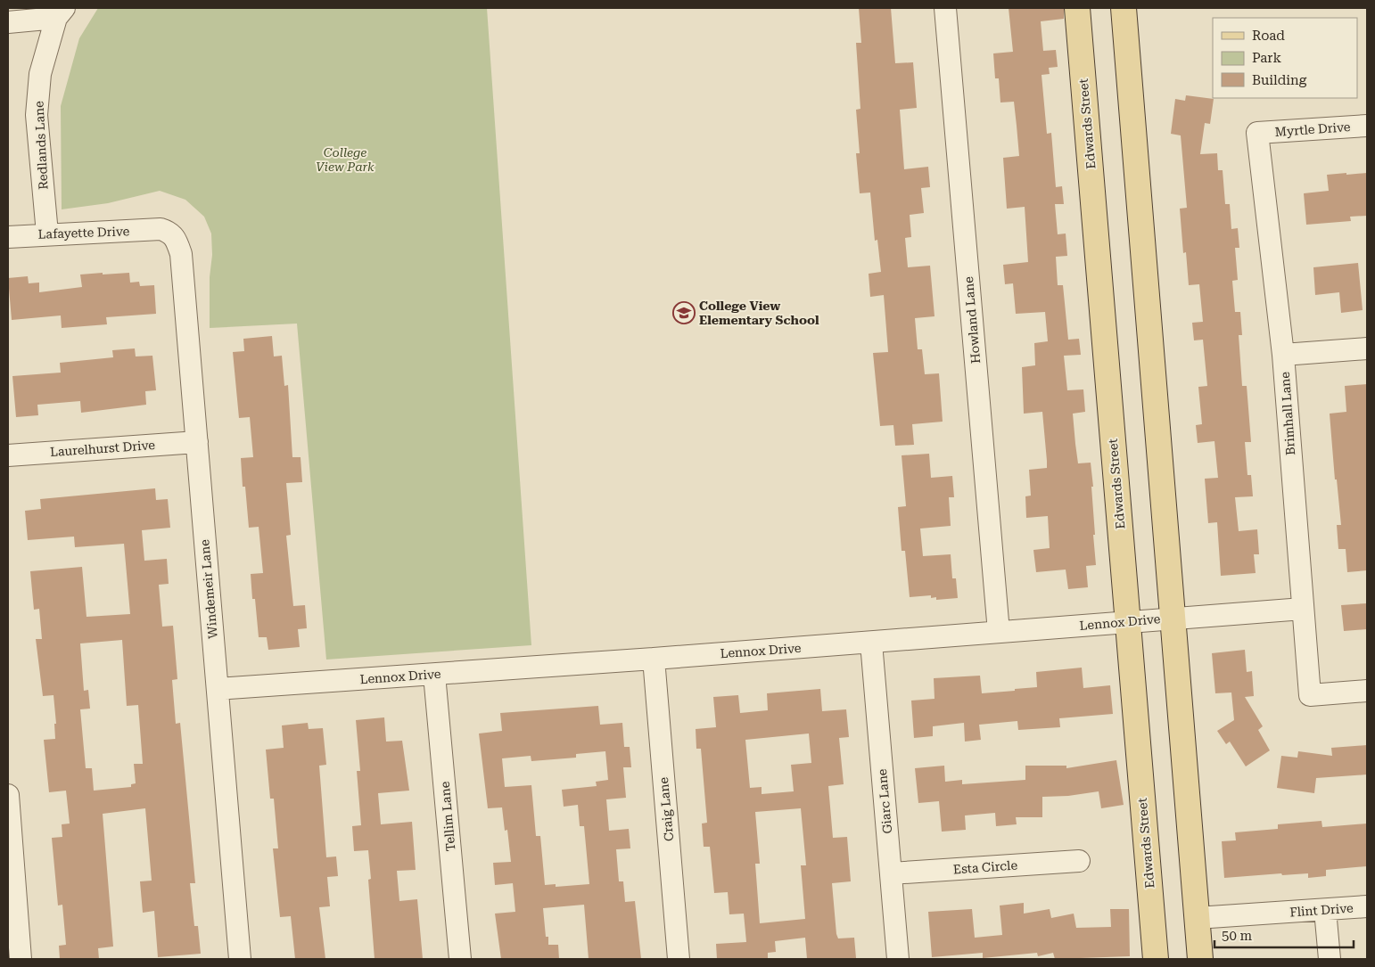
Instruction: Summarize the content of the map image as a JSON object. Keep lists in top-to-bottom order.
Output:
{
  "streets": {
    "main road": ["Edwards Street"],
    "street": [
      "Myrtle Drive",
      "Redlands Lane",
      "Lafayette Drive",
      "Howland Lane",
      "Brimhall Lane",
      "Laurelhurst Drive",
      "Windemeir Lane",
      "Lennox Drive",
      "Giarc Lane",
      "Craig Lane",
      "Tellim Lane",
      "Esta Circle",
      "Flint Drive"
    ]
  },
  "crossings": [
    ["Edwards Street", "Lennox Drive"],
    ["Myrtle Drive", "Brimhall Lane"],
    ["Redlands Lane", "Lafayette Drive"],
    ["Lafayette Drive", "Windemeir Lane"],
    ["Howland Lane", "Lennox Drive"],
    ["Brimhall Lane", "Lennox Drive"],
    ["Laurelhurst Drive", "Windemeir Lane"],
    ["Windemeir Lane", "Lennox Drive"],
    ["Lennox Drive", "Giarc Lane"],
    ["Lennox Drive", "Craig Lane"],
    ["Lennox Drive", "Tellim Lane"],
    ["Giarc Lane", "Esta Circle"]
  ],
  "parks": ["College View Park"],
  "places": {
    "school or university": ["College View Elementary School"]
  },
  "legend": ["Road", "Park", "Building"],
  "scale_bar": "50 m"
}
